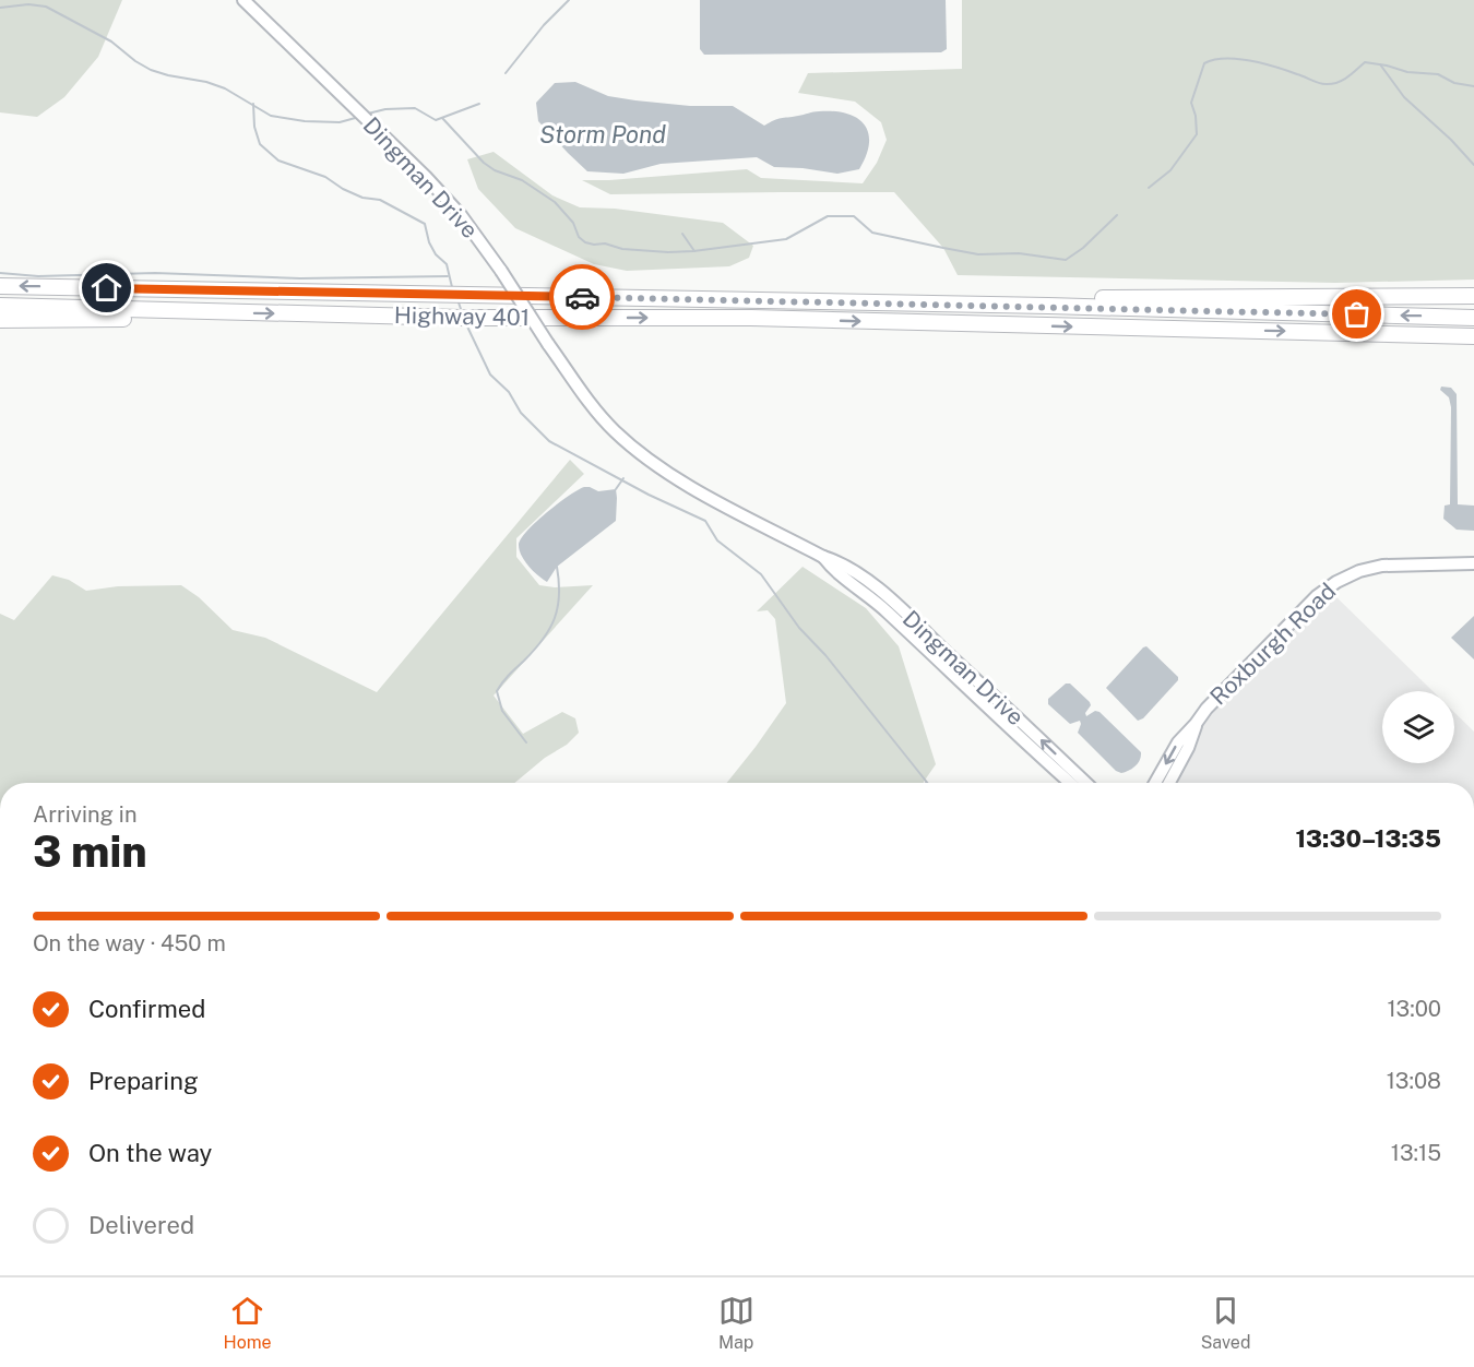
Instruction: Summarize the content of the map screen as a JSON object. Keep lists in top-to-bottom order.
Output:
{
  "streets": {
    "highway": ["Highway 401"],
    "main road": ["Dingman Drive", "Roxburgh Road"]
  },
  "water": ["Storm Pond"],
  "page": {
    "heading": ["3 min", "Arriving in", "13:30–13:35"],
    "bar": "On the way · 450 m",
    "list": [
      ["Confirmed", "13:00"],
      ["Preparing", "13:08"],
      ["On the way", "13:15"],
      "Delivered"
    ],
    "tabs": ["Home", "Map", "Saved"]
  }
}
